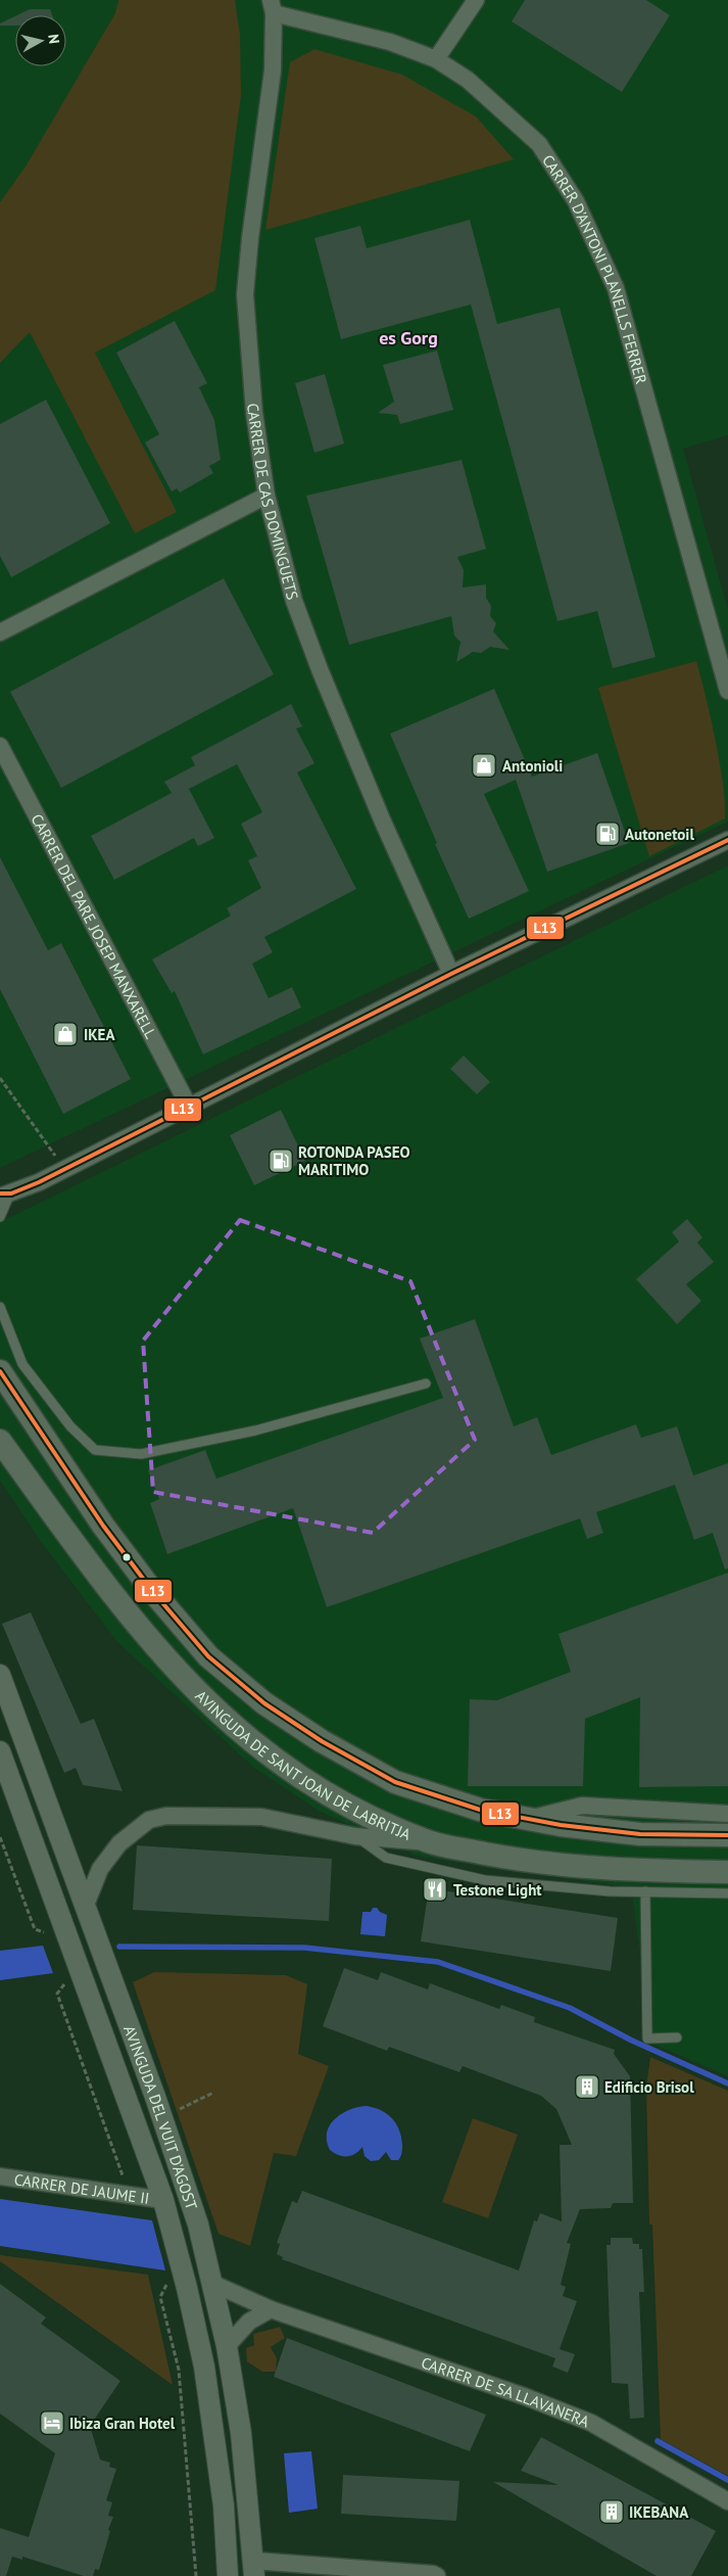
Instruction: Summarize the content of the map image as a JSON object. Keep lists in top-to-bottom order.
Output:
{
  "streets": {
    "main road": ["AVINGUDA DE SANT JOAN DE LABRITJA"],
    "street": [
      "CARRER D'ANTONI PLANELLS FERRER",
      "CARRER DE CAS DOMINGUETS",
      "CARRER DEL PARE JOSEP MANXARELL",
      "AVINGUDA DEL VUIT D'AGOST",
      "CARRER DE JAUME II",
      "CARRER DE SA LLAVANERA"
    ]
  },
  "crossings": [
    ["CARRER D'ANTONI PLANELLS FERRER", "CARRER DE CAS DOMINGUETS"],
    ["AVINGUDA DEL VUIT D'AGOST", "CARRER DE JAUME II"],
    ["AVINGUDA DEL VUIT D'AGOST", "CARRER DE SA LLAVANERA"]
  ],
  "districts": ["es Gorg"],
  "places": {
    "shop": ["Antonioli", "IKEA"],
    "fuel station": ["Autonetoil", "ROTONDA PASEO MARITIMO"],
    "restaurant": ["Testone Light"],
    "building": ["Edificio Brisol", "IKEBANA"],
    "hotel": ["Ibiza Gran Hotel"]
  },
  "lines": ["transit line L13"],
  "north": "right"
}
